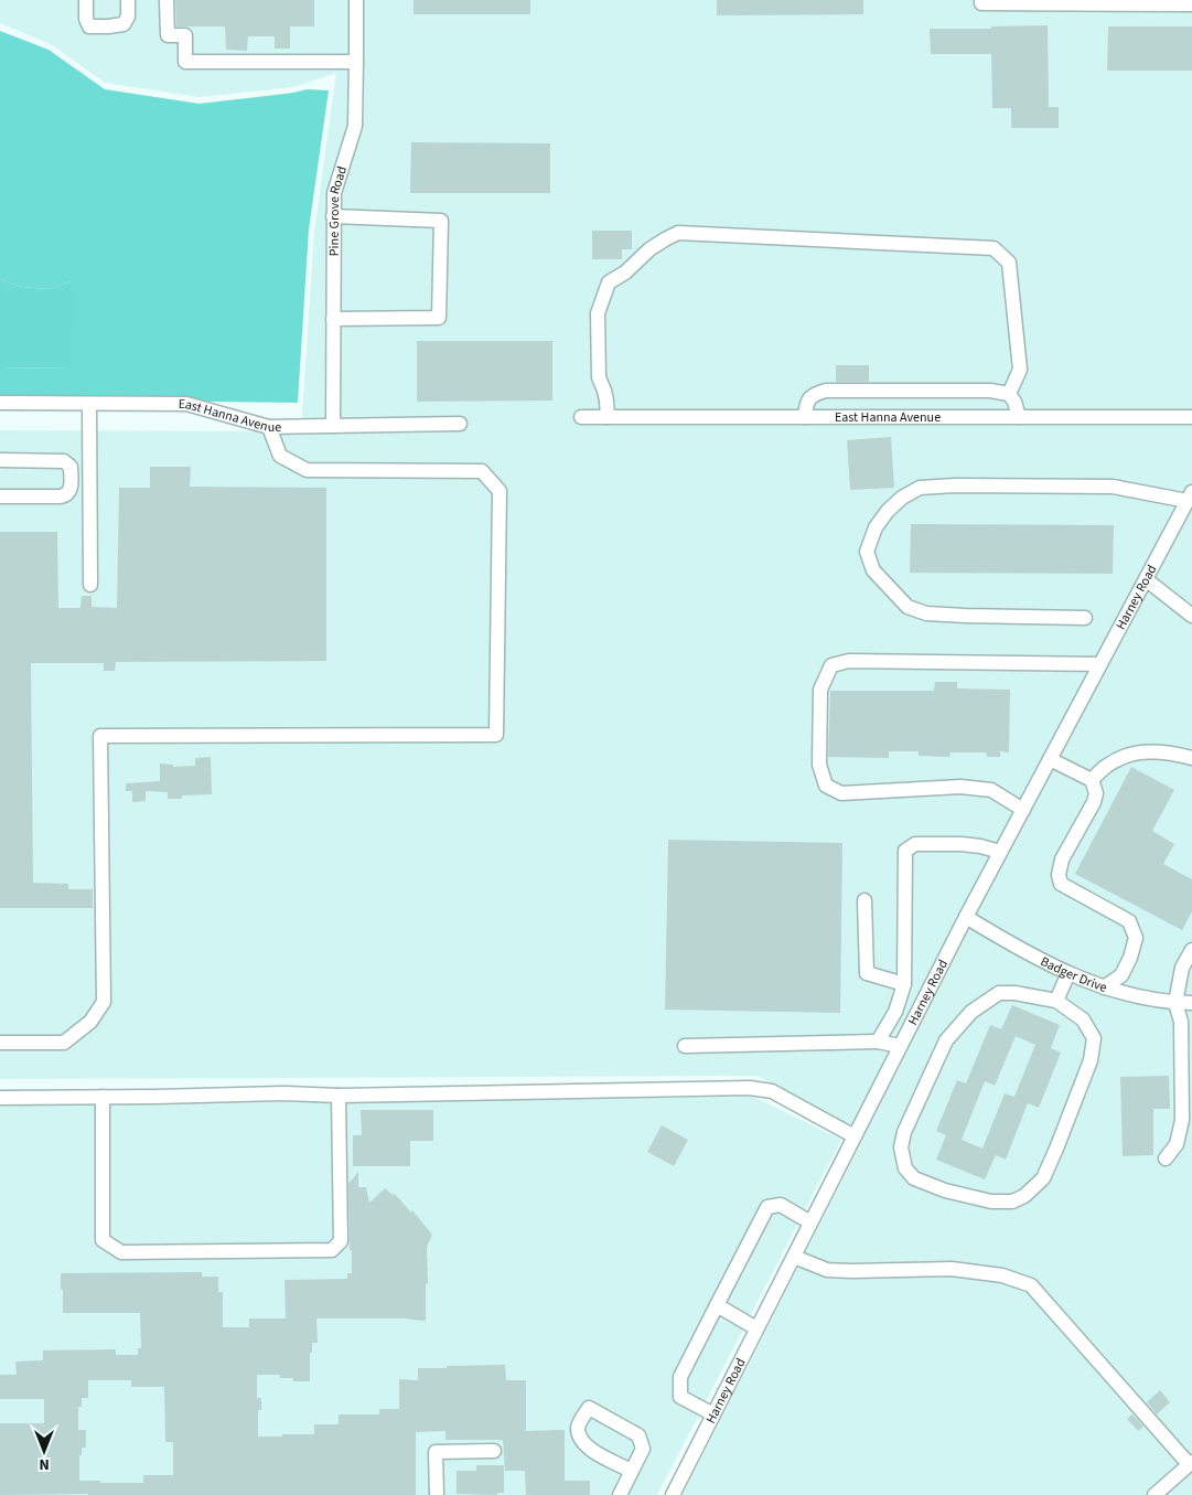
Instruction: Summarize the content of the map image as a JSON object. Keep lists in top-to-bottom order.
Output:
{
  "streets": {
    "street": [
      "Pine Grove Road",
      "East Hanna Avenue",
      "Harney Road",
      "Badger Drive"
    ]
  },
  "crossings": [
    ["Pine Grove Road", "East Hanna Avenue"],
    ["Harney Road", "Badger Drive"]
  ],
  "north": "bottom"
}
